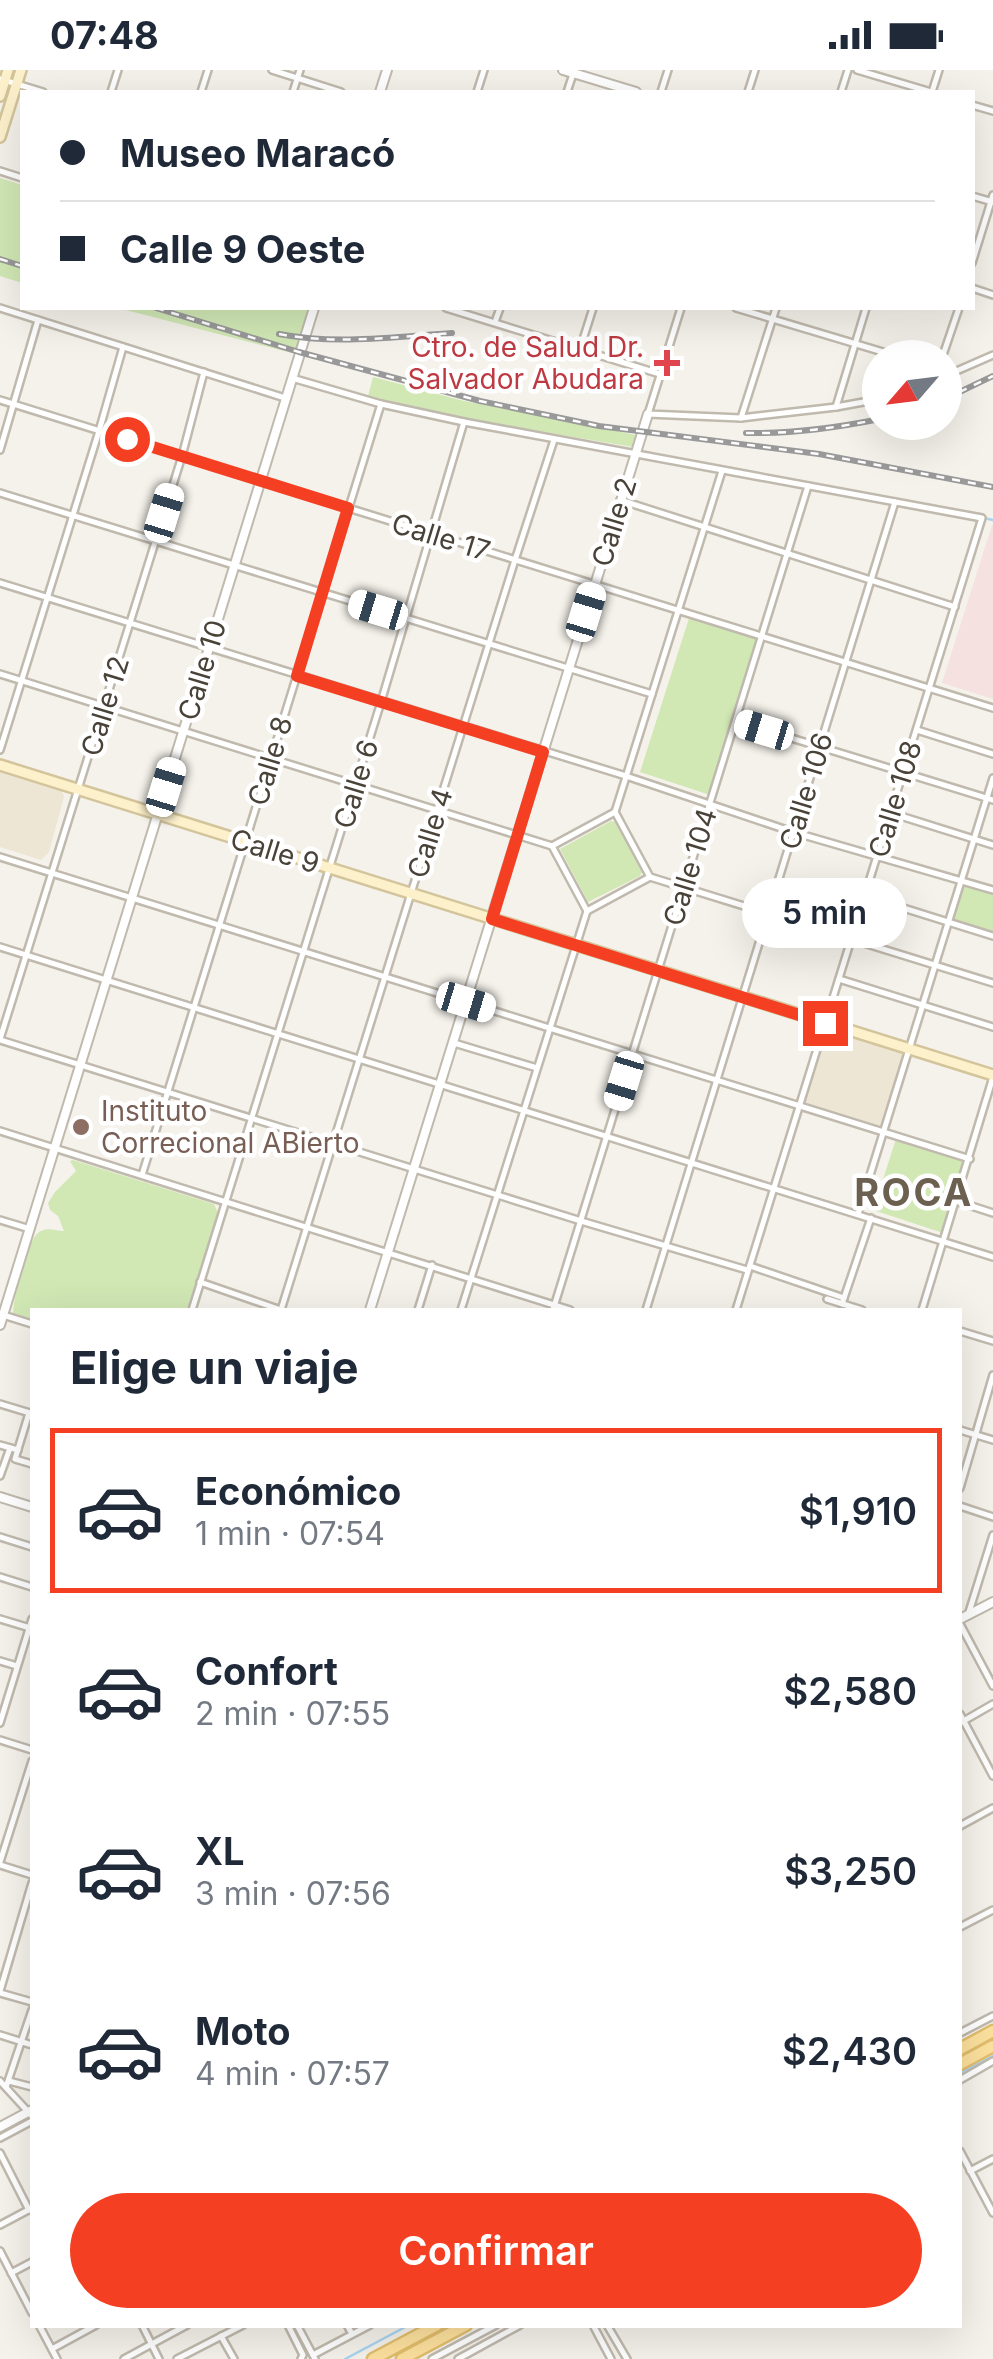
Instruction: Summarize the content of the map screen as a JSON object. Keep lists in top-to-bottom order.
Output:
{
  "streets": {
    "main road": ["Calle 9"],
    "street": [
      "Calle 2",
      "Calle 17",
      "Calle 10",
      "Calle 12",
      "Calle 8",
      "Calle 6",
      "Calle 106",
      "Calle 108",
      "Calle 4",
      "Calle 104"
    ]
  },
  "crossings": [
    ["Calle 2", "Calle 17"],
    ["Calle 2", "Calle 9"],
    ["Calle 17", "Calle 10"],
    ["Calle 17", "Calle 12"],
    ["Calle 17", "Calle 8"],
    ["Calle 17", "Calle 6"],
    ["Calle 17", "Calle 106"],
    ["Calle 17", "Calle 108"],
    ["Calle 17", "Calle 4"],
    ["Calle 17", "Calle 104"],
    ["Calle 10", "Calle 9"],
    ["Calle 12", "Calle 9"],
    ["Calle 8", "Calle 9"],
    ["Calle 6", "Calle 9"],
    ["Calle 106", "Calle 108"],
    ["Calle 106", "Calle 9"],
    ["Calle 108", "Calle 9"],
    ["Calle 4", "Calle 9"],
    ["Calle 9", "Calle 104"]
  ],
  "districts": ["ROCA"],
  "places": {
    "health": ["Ctro. de Salud Dr. Salvador Abudara"],
    "other": ["Instituto Correcional ABierto"]
  },
  "north": "bottom left",
  "page": {
    "status": "07:48",
    "banner": ["Museo Maracó", "Calle 9 Oeste"],
    "bubble": "5 min",
    "heading": "Elige un viaje",
    "list": [
      {
        "name": "Económico",
        "note": "1 min · 07:54",
        "value": "$1,910"
      },
      {
        "name": "Confort",
        "note": "2 min · 07:55",
        "value": "$2,580"
      },
      {
        "name": "XL",
        "note": "3 min · 07:56",
        "value": "$3,250"
      },
      {
        "name": "Moto",
        "note": "4 min · 07:57",
        "value": "$2,430"
      }
    ],
    "buttons": "Confirmar"
  }
}
